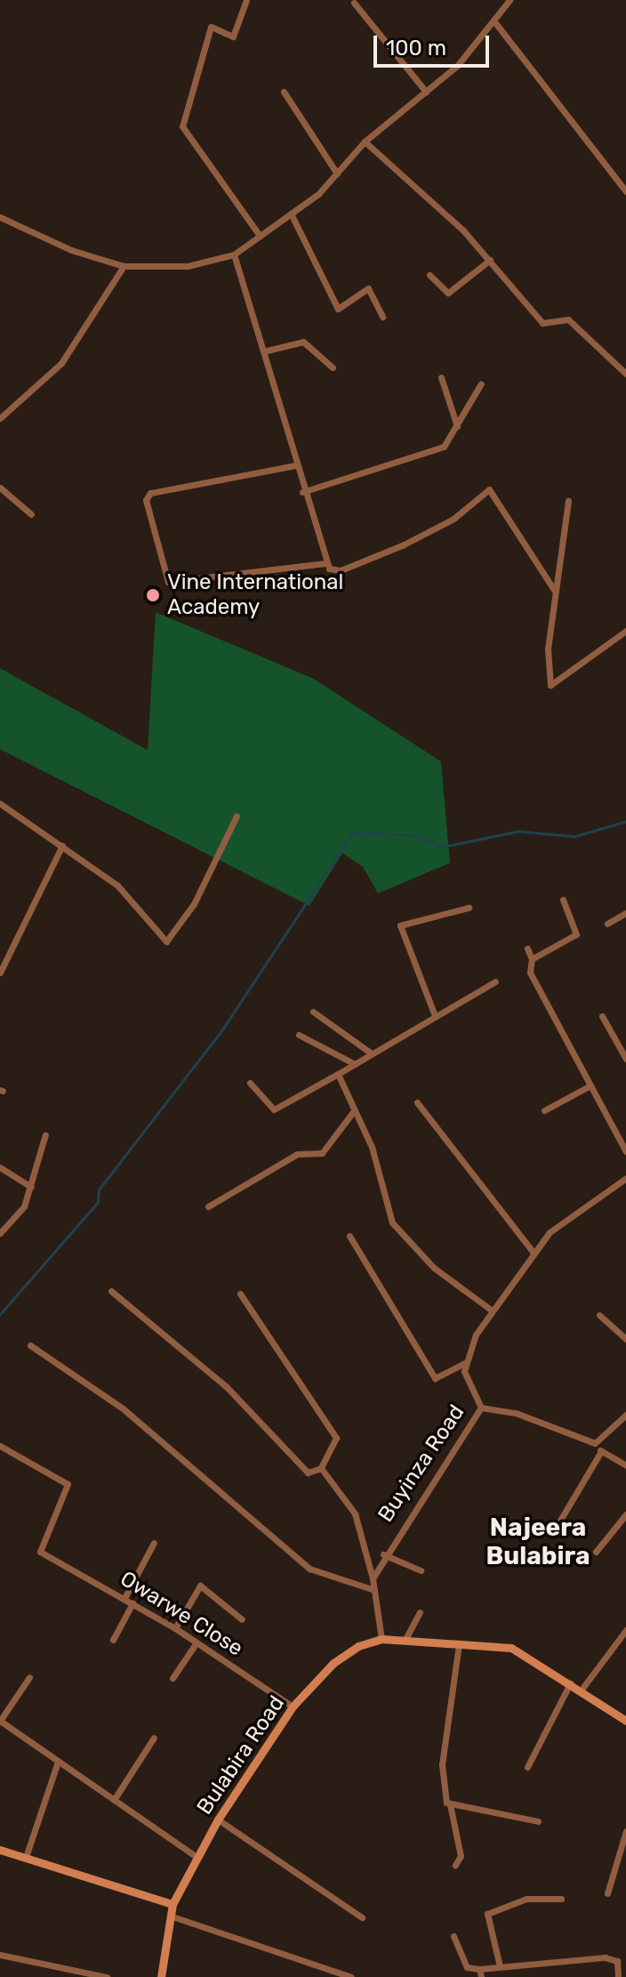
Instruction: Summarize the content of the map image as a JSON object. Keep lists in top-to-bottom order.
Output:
{
  "streets": {
    "street": ["Buyinza Road", "Owarwe Close", "Bulabira Road"]
  },
  "crossings": [
    ["Owarwe Close", "Bulabira Road"]
  ],
  "districts": ["Najeera Bulabira"],
  "places": ["Vine International Academy"],
  "scale_bar": "100 m"
}
